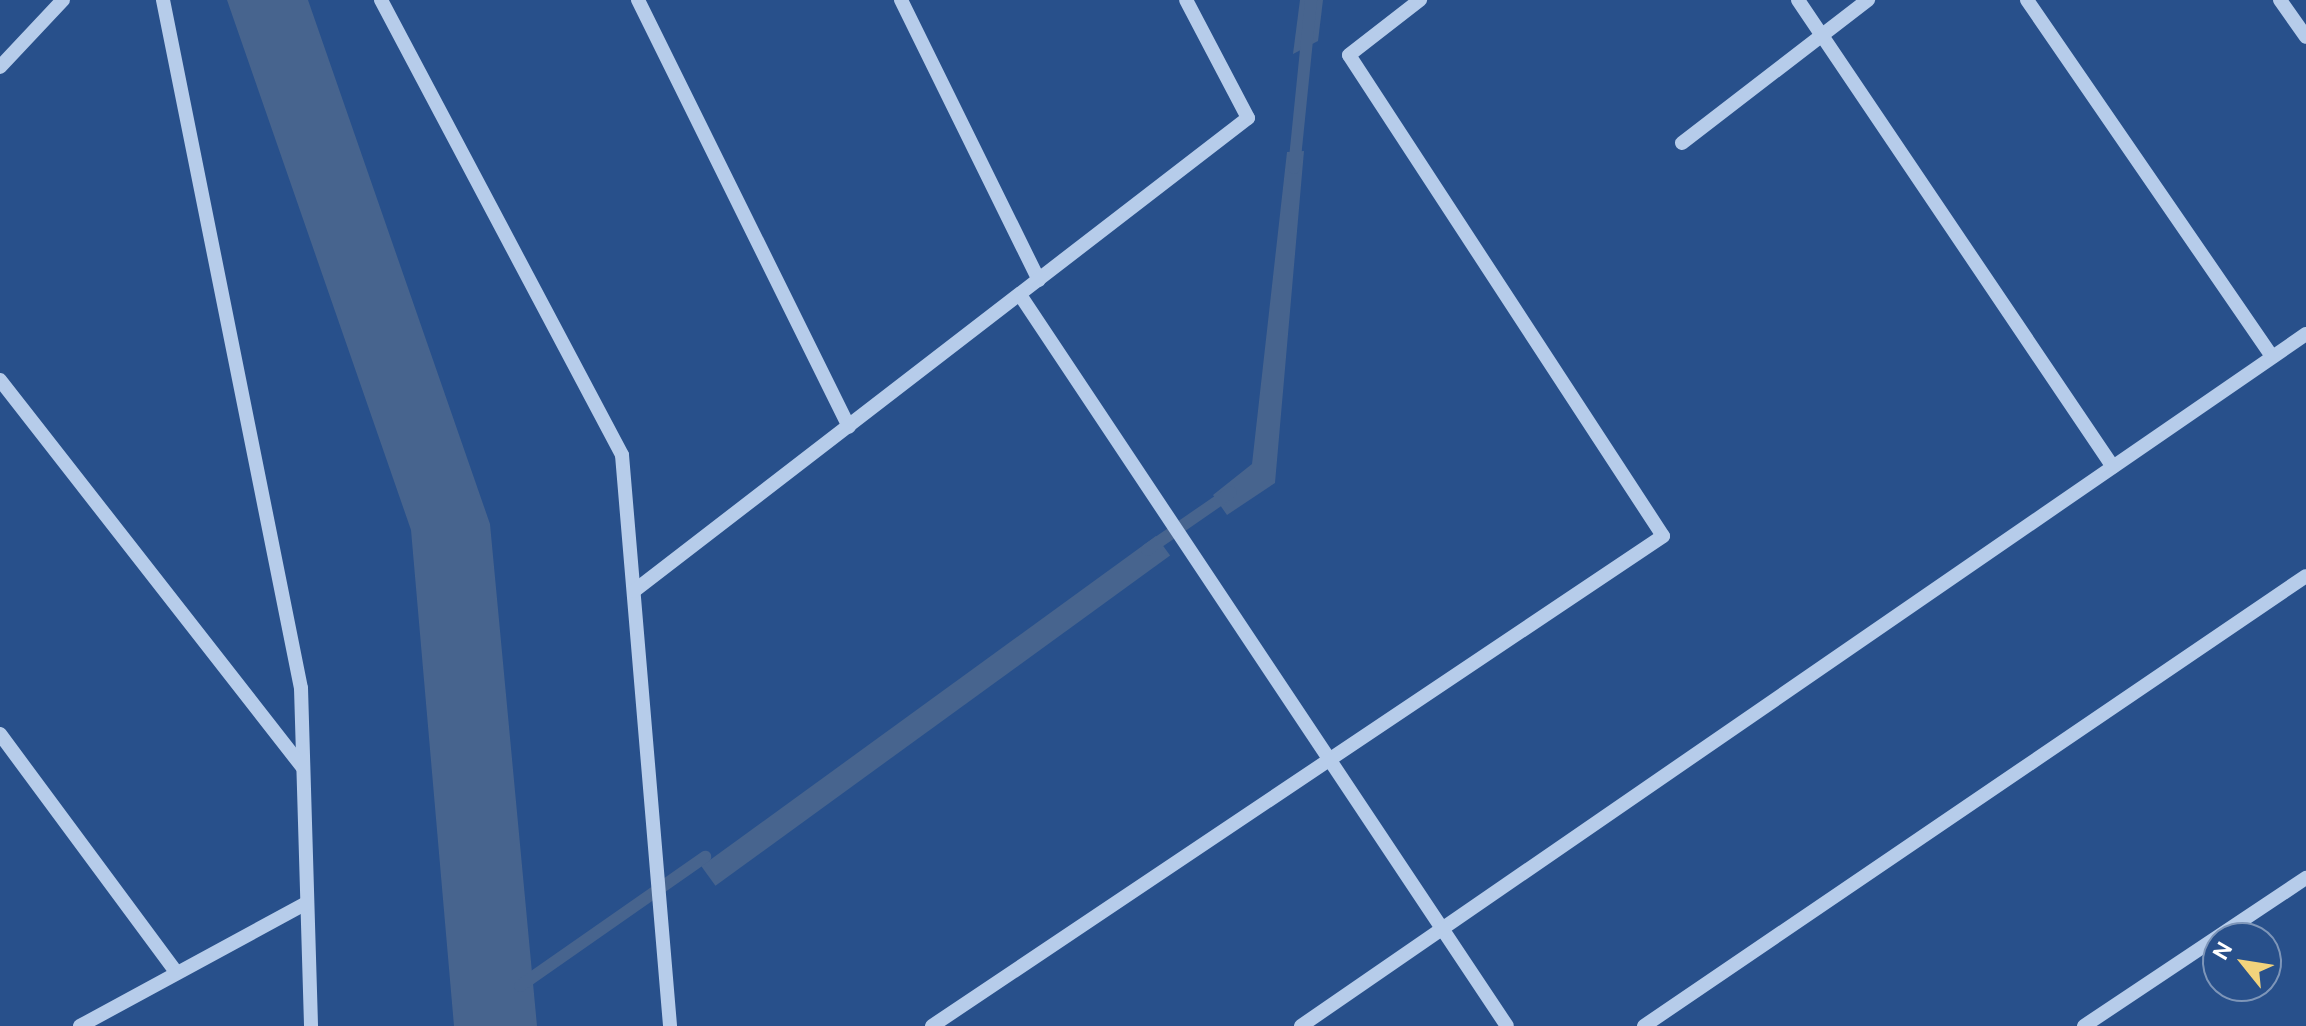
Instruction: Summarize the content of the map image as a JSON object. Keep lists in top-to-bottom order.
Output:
{
  "north": "top left"
}
